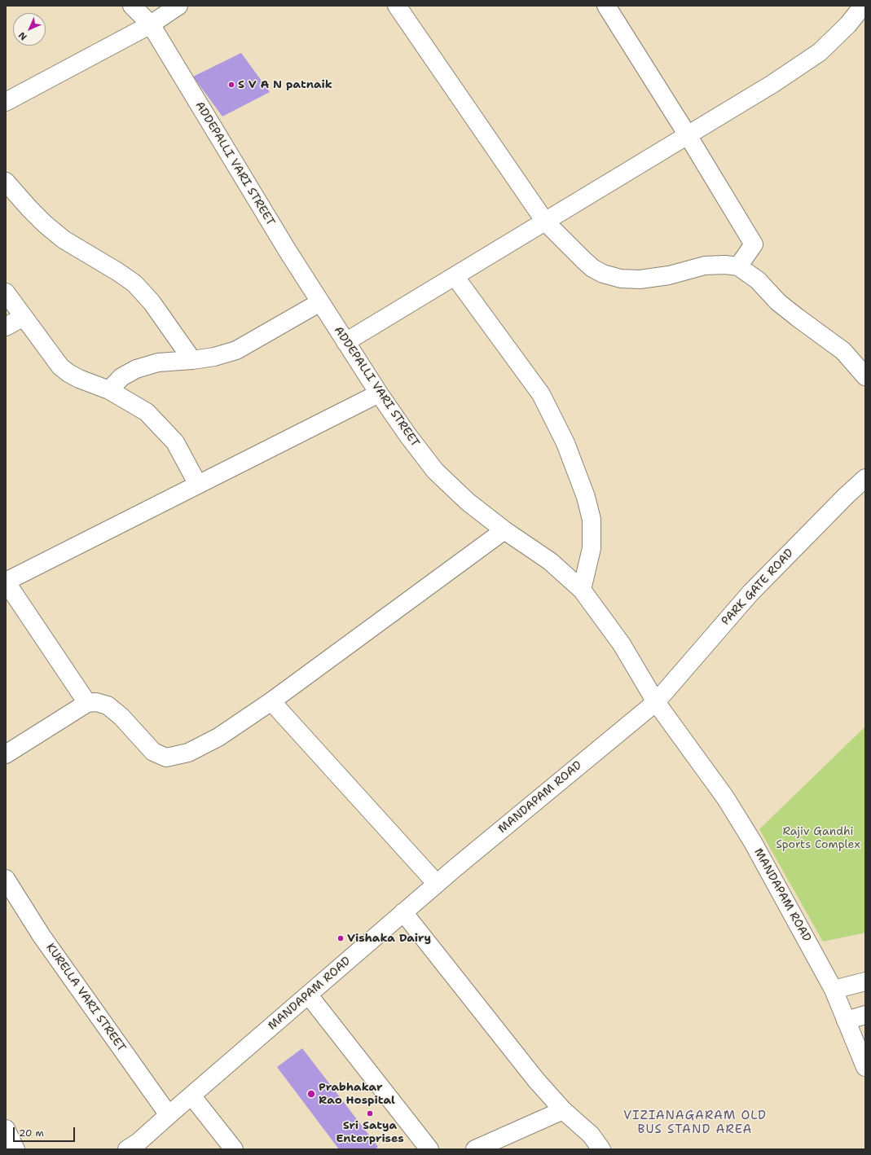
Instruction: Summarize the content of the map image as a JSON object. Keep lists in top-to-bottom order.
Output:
{
  "streets": {
    "street": [
      "ADDEPALLI VARI STREET",
      "PARK GATE ROAD",
      "MANDAPAM ROAD",
      "KURELLA VARI STREET"
    ]
  },
  "crossings": [
    ["ADDEPALLI VARI STREET", "PARK GATE ROAD"],
    ["ADDEPALLI VARI STREET", "MANDAPAM ROAD"],
    ["PARK GATE ROAD", "MANDAPAM ROAD"],
    ["MANDAPAM ROAD", "KURELLA VARI STREET"]
  ],
  "districts": ["VIZIANAGARAM OLD BUS STAND AREA"],
  "parks": ["Rajiv Gandhi Sports Complex"],
  "places": [
    "S V A N patnaik",
    "Vishaka Dairy",
    "Prabhakar Rao Hospital",
    "Sri Satya Enterprises"
  ],
  "scale_bar": "20 m",
  "north": "bottom left"
}
